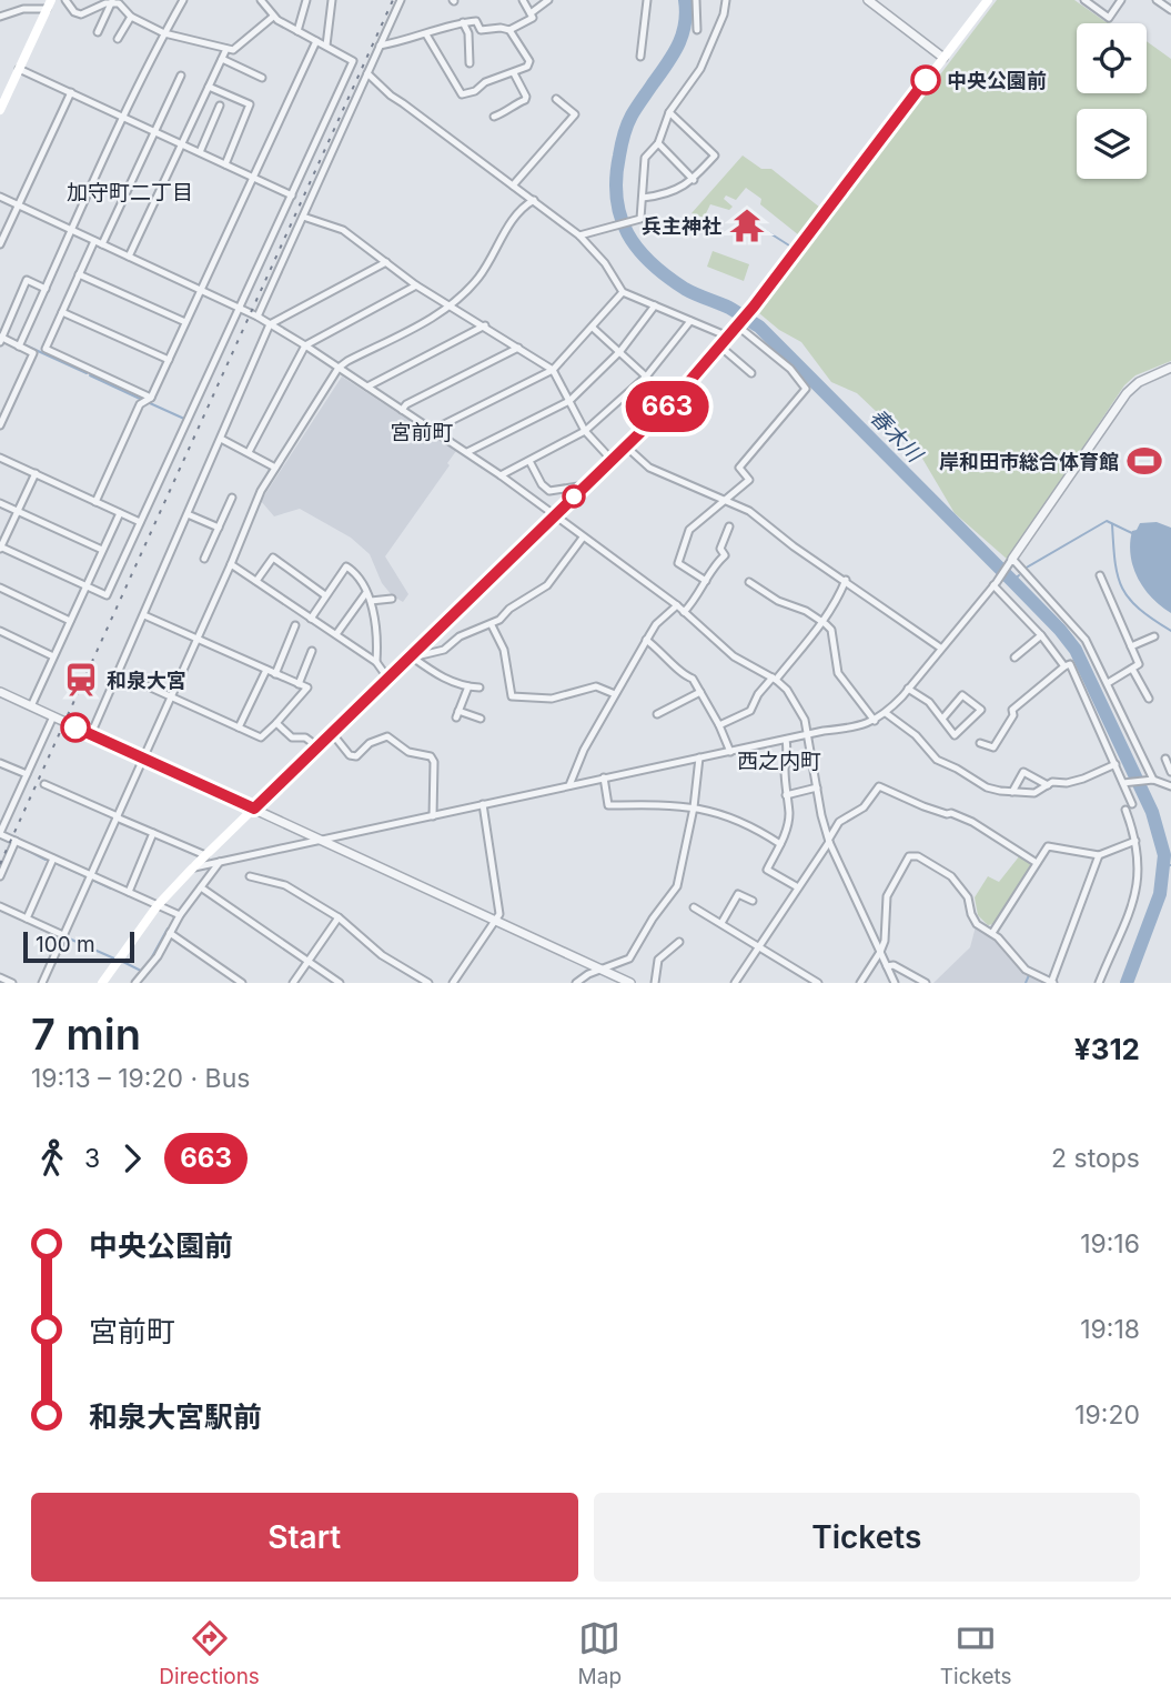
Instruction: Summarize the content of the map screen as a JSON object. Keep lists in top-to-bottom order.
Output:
{
  "districts": ["加守町二丁目", "宮前町", "西之内町"],
  "water": ["春木川"],
  "places": {
    "other": ["中央公園前"],
    "temple": ["兵主神社"],
    "sports": ["岸和田市総合体育館"],
    "station": ["和泉大宮"]
  },
  "lines": ["bus line 663"],
  "scale_bar": "100 m",
  "page": {
    "on_map": "663",
    "scale": "100 m",
    "heading": ["7 min", "19:13 – 19:20 · Bus", "¥312"],
    "legs": ["3", "663", "2 stops"],
    "list": [
      {
        "name": "中央公園前",
        "value": "19:16"
      },
      {
        "name": "宮前町",
        "value": "19:18"
      },
      {
        "name": "和泉大宮駅前",
        "value": "19:20"
      }
    ],
    "buttons": ["Start", "Tickets"],
    "tabs": ["Directions", "Map", "Tickets"]
  }
}
